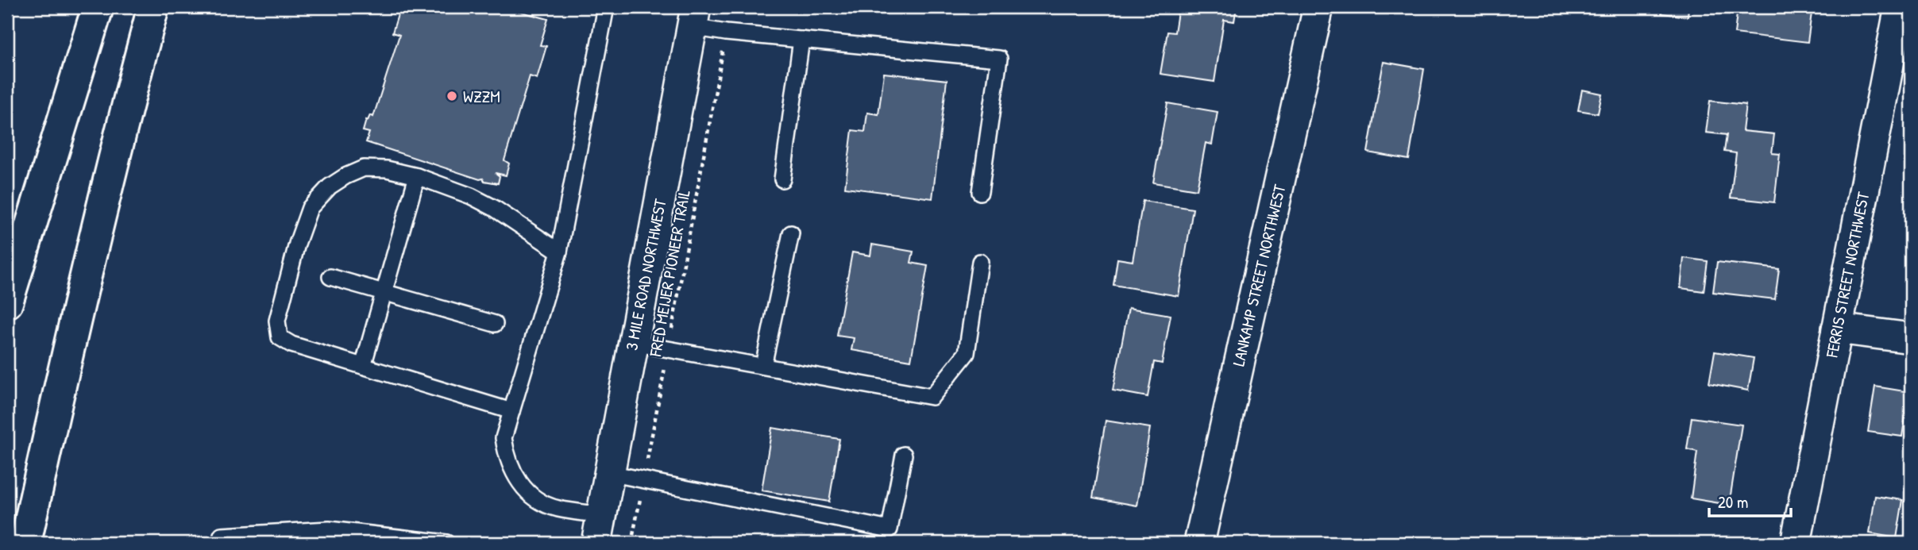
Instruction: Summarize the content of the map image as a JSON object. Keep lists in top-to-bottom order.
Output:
{
  "streets": {
    "street": ["3 MILE ROAD NORTHWEST", "FERRIS STREET NORTHWEST", "LANKAMP STREET NORTHWEST"],
    "path": ["FRED MEIJER PIONEER TRAIL"]
  },
  "places": ["WZZM"],
  "scale_bar": "20 m"
}
